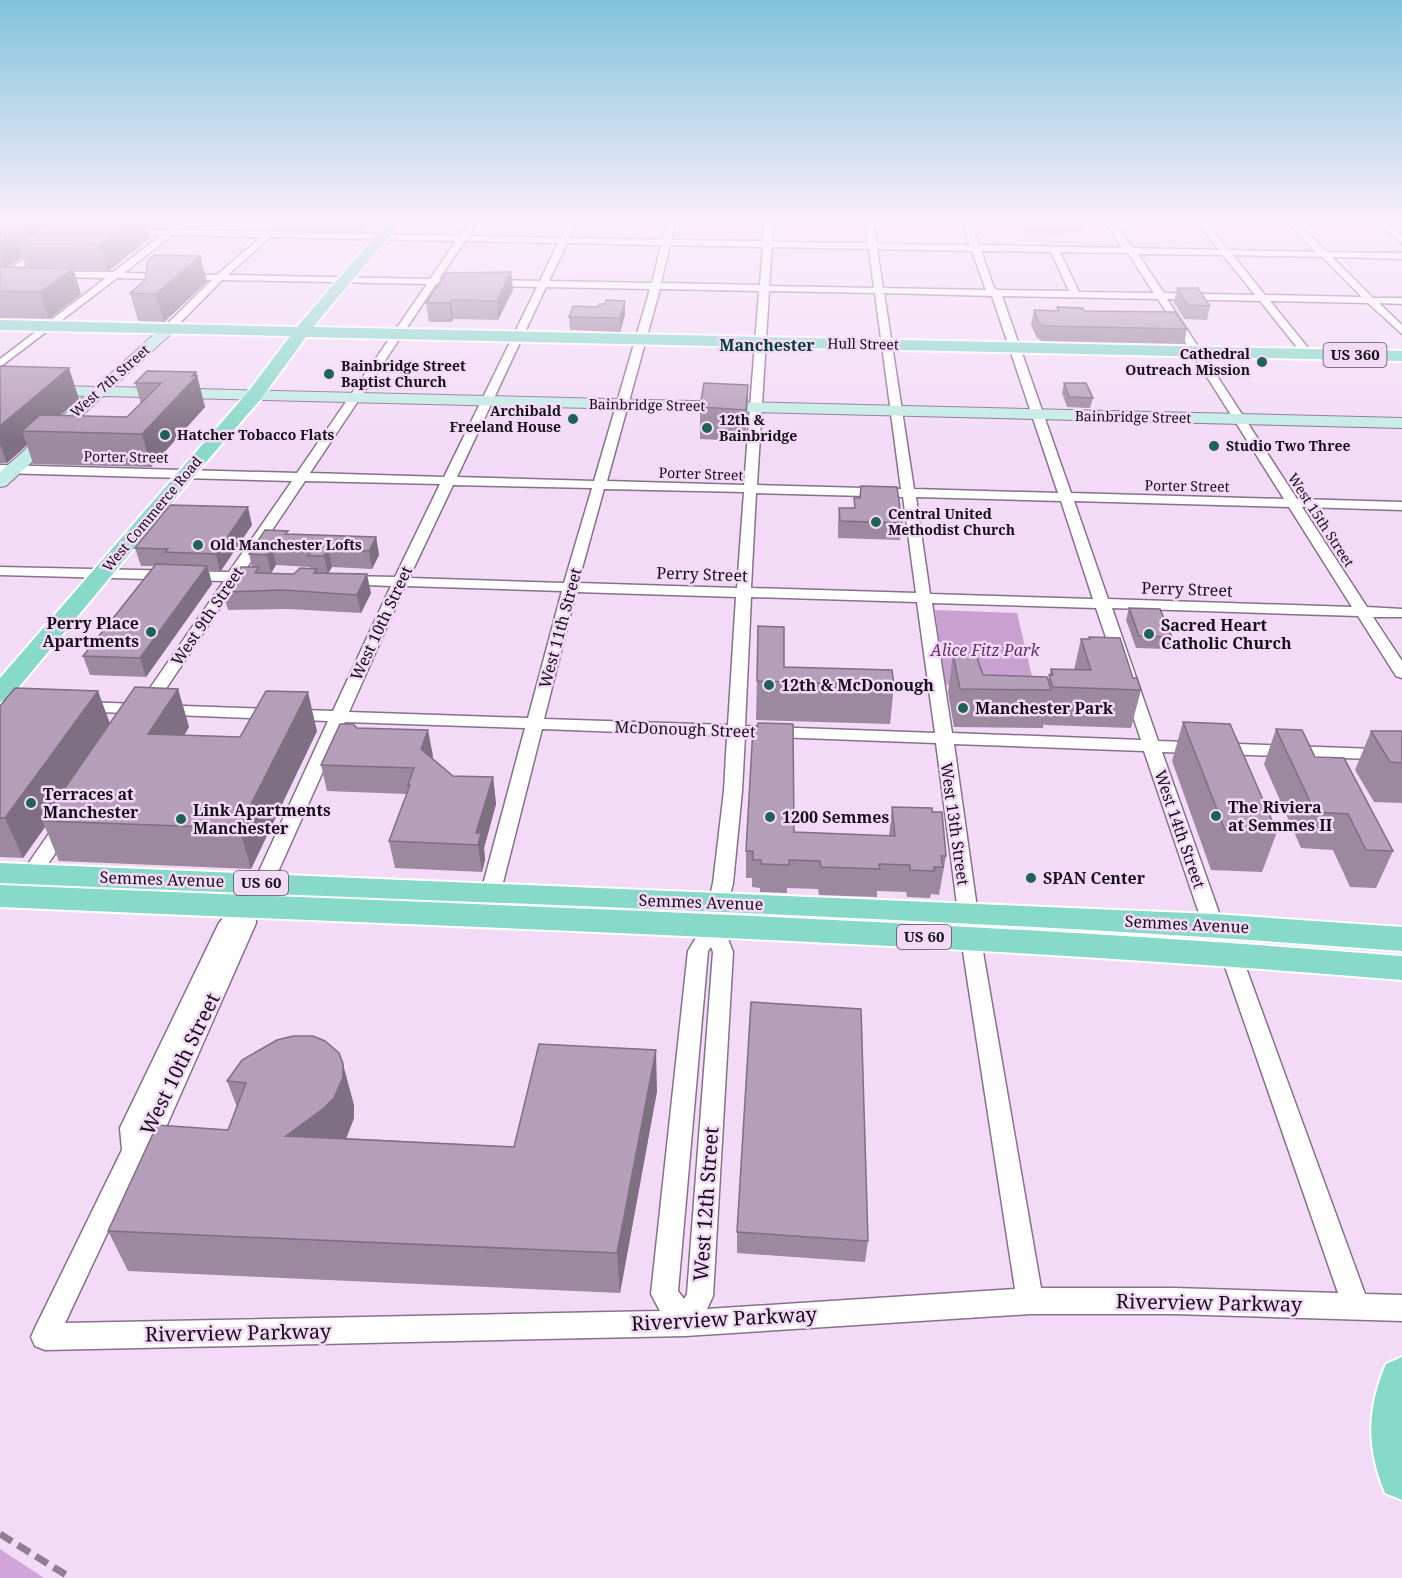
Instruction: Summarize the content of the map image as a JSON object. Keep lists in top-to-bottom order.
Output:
{
  "streets": {
    "main road": [
      "Hull Street",
      "US 360",
      "West Commerce Road",
      "Semmes Avenue",
      "US 60"
    ],
    "street": [
      "West 7th Street",
      "Bainbridge Street",
      "Porter Street",
      "West 15th Street",
      "Perry Street",
      "West 9th Street",
      "West 10th Street",
      "West 11th Street",
      "McDonough Street",
      "West 13th Street",
      "West 14th Street",
      "West 12th Street",
      "Riverview Parkway"
    ]
  },
  "crossings": [
    ["Hull Street", "West 7th Street"],
    ["Hull Street", "West Commerce Road"],
    ["Hull Street", "West 15th Street"],
    ["Hull Street", "West 9th Street"],
    ["Hull Street", "West 10th Street"],
    ["Hull Street", "West 11th Street"],
    ["Hull Street", "West 13th Street"],
    ["Hull Street", "West 14th Street"],
    ["Hull Street", "West 12th Street"],
    ["West 7th Street", "Bainbridge Street"],
    ["West 7th Street", "Porter Street"],
    ["Bainbridge Street", "West Commerce Road"],
    ["Bainbridge Street", "West 15th Street"],
    ["Bainbridge Street", "West 9th Street"],
    ["Bainbridge Street", "West 10th Street"],
    ["Bainbridge Street", "West 11th Street"],
    ["Bainbridge Street", "West 13th Street"],
    ["Bainbridge Street", "West 14th Street"],
    ["Bainbridge Street", "West 12th Street"],
    ["Porter Street", "West Commerce Road"],
    ["Porter Street", "West 15th Street"],
    ["Porter Street", "West 9th Street"],
    ["Porter Street", "West 10th Street"],
    ["Porter Street", "West 11th Street"],
    ["Porter Street", "West 13th Street"],
    ["Porter Street", "West 14th Street"],
    ["Porter Street", "West 12th Street"],
    ["West 15th Street", "Perry Street"],
    ["Perry Street", "West 10th Street"],
    ["Perry Street", "West 11th Street"],
    ["Perry Street", "West 13th Street"],
    ["Perry Street", "West 14th Street"],
    ["Perry Street", "West 12th Street"],
    ["West 9th Street", "McDonough Street"],
    ["West 10th Street", "McDonough Street"],
    ["West 10th Street", "Semmes Avenue"],
    ["West 10th Street", "Riverview Parkway"],
    ["West 11th Street", "McDonough Street"],
    ["West 11th Street", "Semmes Avenue"],
    ["McDonough Street", "West 13th Street"],
    ["McDonough Street", "West 14th Street"],
    ["McDonough Street", "West 12th Street"],
    ["West 13th Street", "Semmes Avenue"],
    ["West 13th Street", "Riverview Parkway"],
    ["West 14th Street", "Semmes Avenue"],
    ["West 14th Street", "Riverview Parkway"],
    ["Semmes Avenue", "West 12th Street"],
    ["West 12th Street", "Riverview Parkway"]
  ],
  "districts": ["Manchester"],
  "parks": ["Alice Fitz Park"],
  "places": [
    "Cathedral Outreach Mission",
    "Bainbridge Street Baptist Church",
    "Archibald Freeland House",
    "12th & Bainbridge",
    "Hatcher Tobacco Flats",
    "Studio Two Three",
    "Central United Methodist Church",
    "Old Manchester Lofts",
    "Perry Place Apartments",
    "Sacred Heart Catholic Church",
    "12th & McDonough",
    "Manchester Park",
    "Terraces at Manchester",
    "The Riviera at Semmes II",
    "1200 Semmes",
    "Link Apartments Manchester",
    "SPAN Center"
  ]
}
